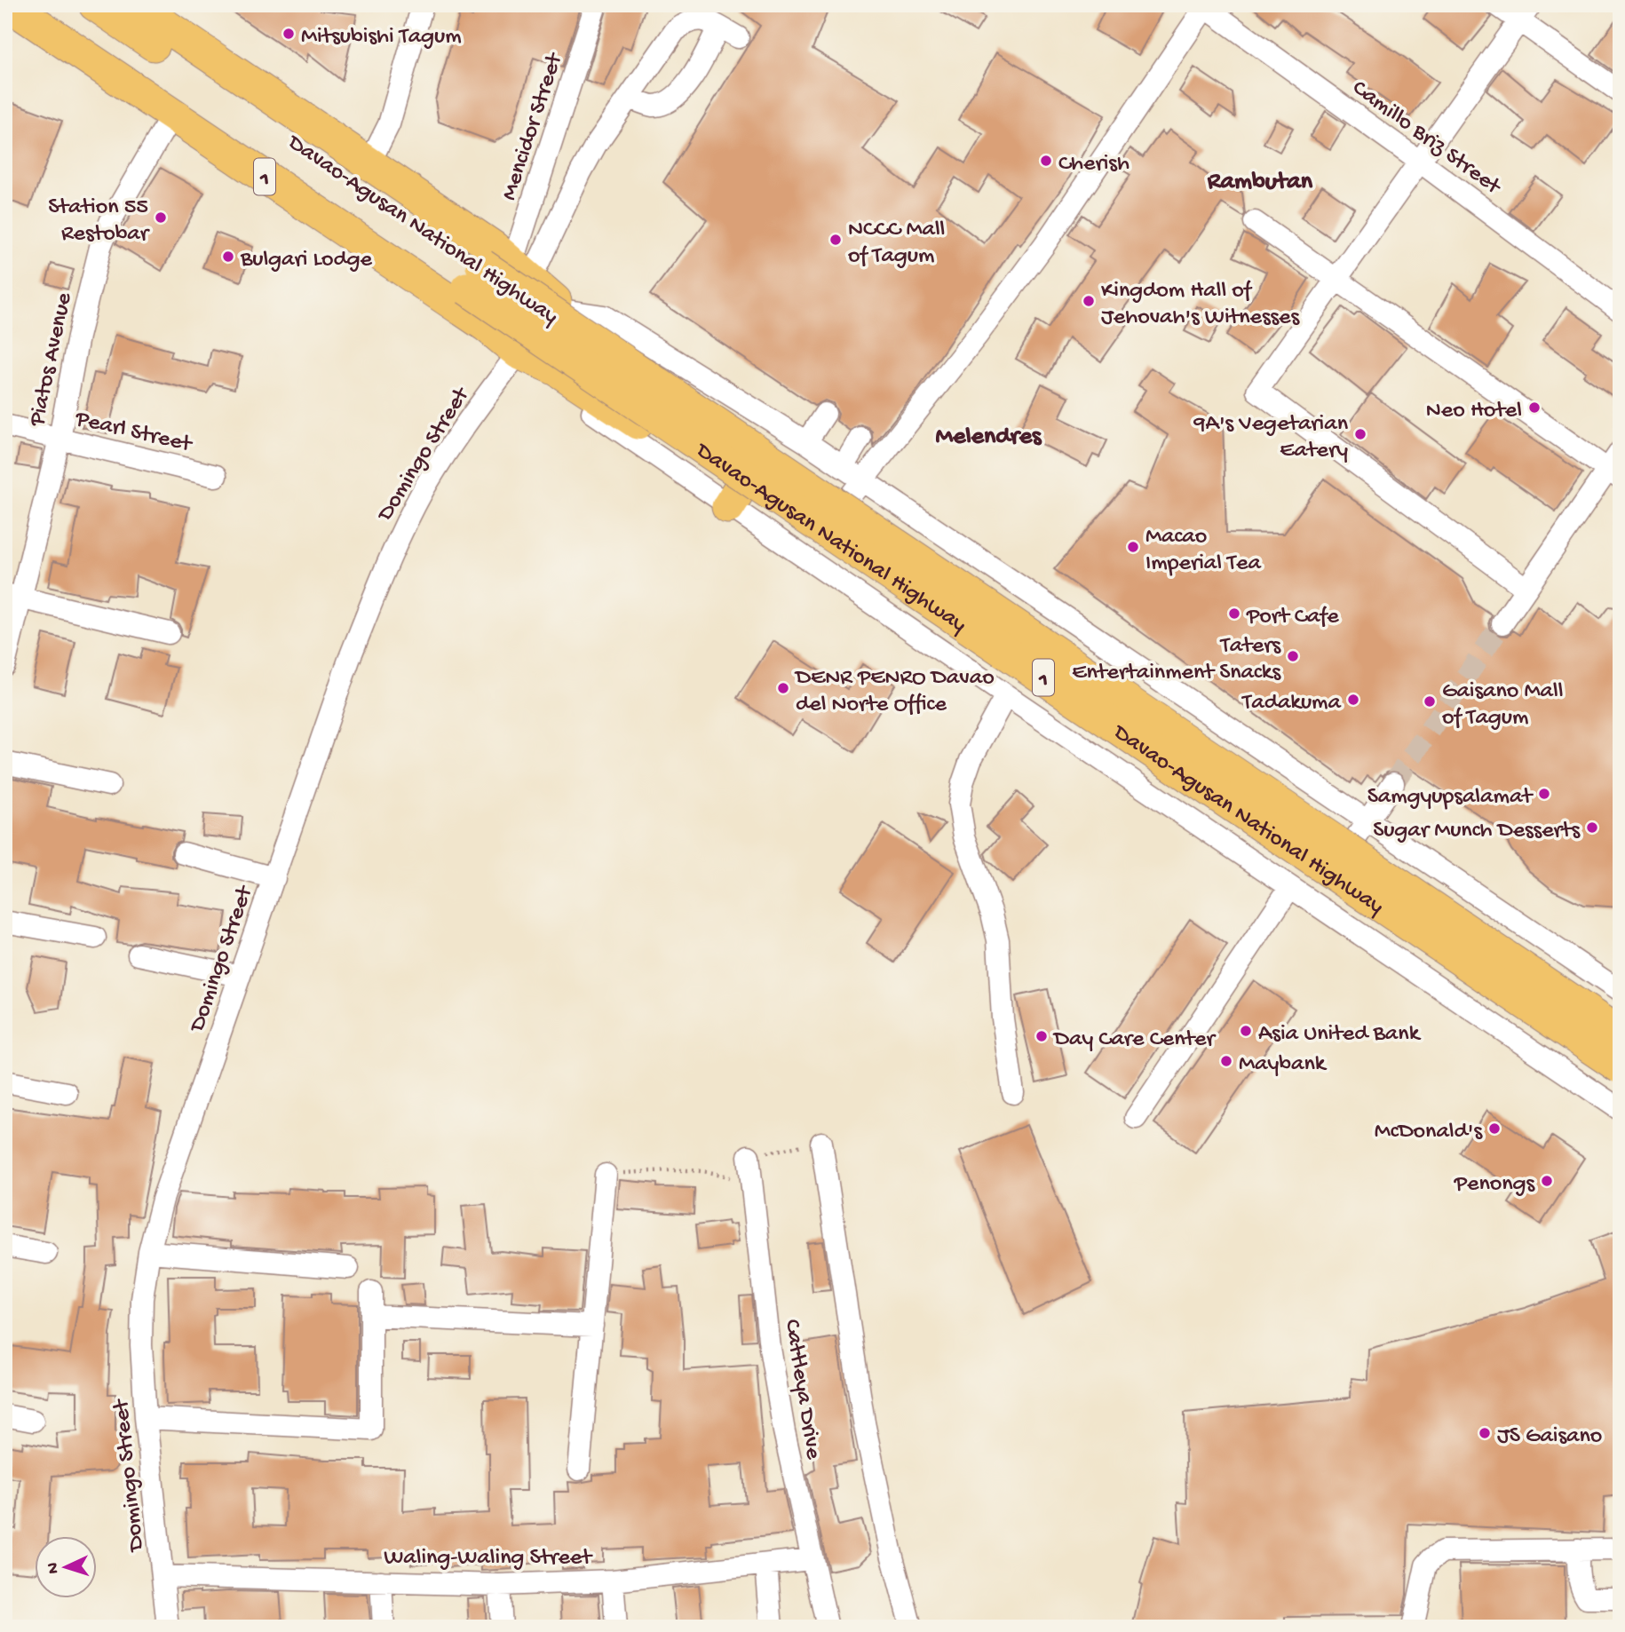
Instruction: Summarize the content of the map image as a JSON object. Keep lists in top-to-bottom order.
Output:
{
  "streets": {
    "highway": ["1", "Davao-Agusan National Highway"],
    "street": [
      "Mencidor Street",
      "Camillo Briz Street",
      "Piatos Avenue",
      "Pearl Street",
      "Domingo Street",
      "Cattleya Drive",
      "Waling-Waling Street"
    ]
  },
  "crossings": [
    ["Mencidor Street", "Davao-Agusan National Highway"],
    ["Davao-Agusan National Highway", "Piatos Avenue"],
    ["Davao-Agusan National Highway", "Domingo Street"],
    ["Piatos Avenue", "Pearl Street"],
    ["Domingo Street", "Waling-Waling Street"],
    ["Cattleya Drive", "Waling-Waling Street"]
  ],
  "districts": ["Rambutan", "Melendres"],
  "places": [
    "Mitsubishi Tagum",
    "Cherish",
    "Station 55 Restobar",
    "NCCC Mall of Tagum",
    "Bulgari Lodge",
    "Kingdom Hall of Jehovah's Witnesses",
    "Neo Hotel",
    "9A's Vegetarian Eatery",
    "Macao Imperial Tea",
    "Port Cafe",
    "Taters Entertainment Snacks",
    "DENR PENRO Davao del Norte Office",
    "Tadakuma",
    "Gaisano Mall of Tagum",
    "Samgyupsalamat",
    "Sugar Munch Desserts",
    "Asia United Bank",
    "Day Care Center",
    "Maybank",
    "McDonald's",
    "Penongs",
    "JS Gaisano"
  ],
  "north": "left"
}
